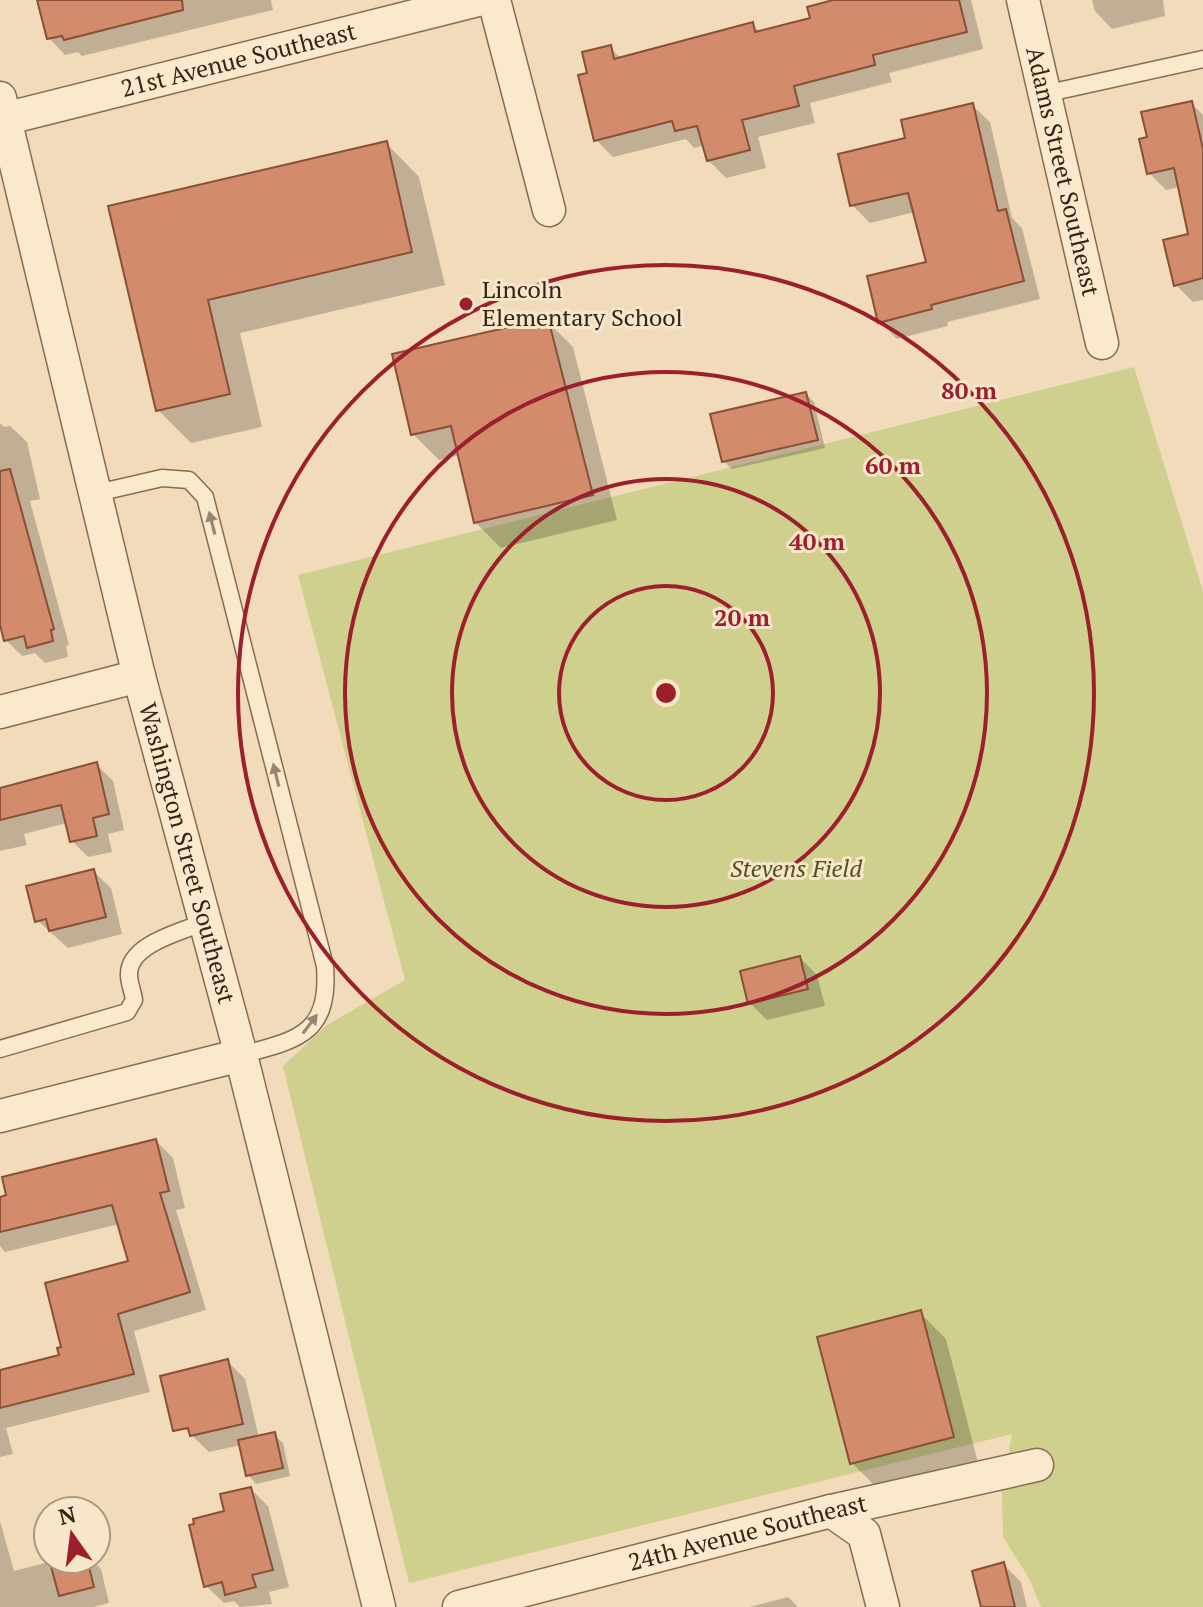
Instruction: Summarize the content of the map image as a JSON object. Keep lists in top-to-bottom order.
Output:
{
  "streets": {
    "street": [
      "21st Avenue Southeast",
      "Adams Street Southeast",
      "Washington Street Southeast",
      "24th Avenue Southeast"
    ]
  },
  "crossings": [
    ["21st Avenue Southeast", "Washington Street Southeast"]
  ],
  "parks": ["Stevens Field"],
  "places": ["Lincoln Elementary School"],
  "north": "top",
  "rings": [
    "80 m",
    "60 m",
    "40 m",
    "20 m"
  ]
}
